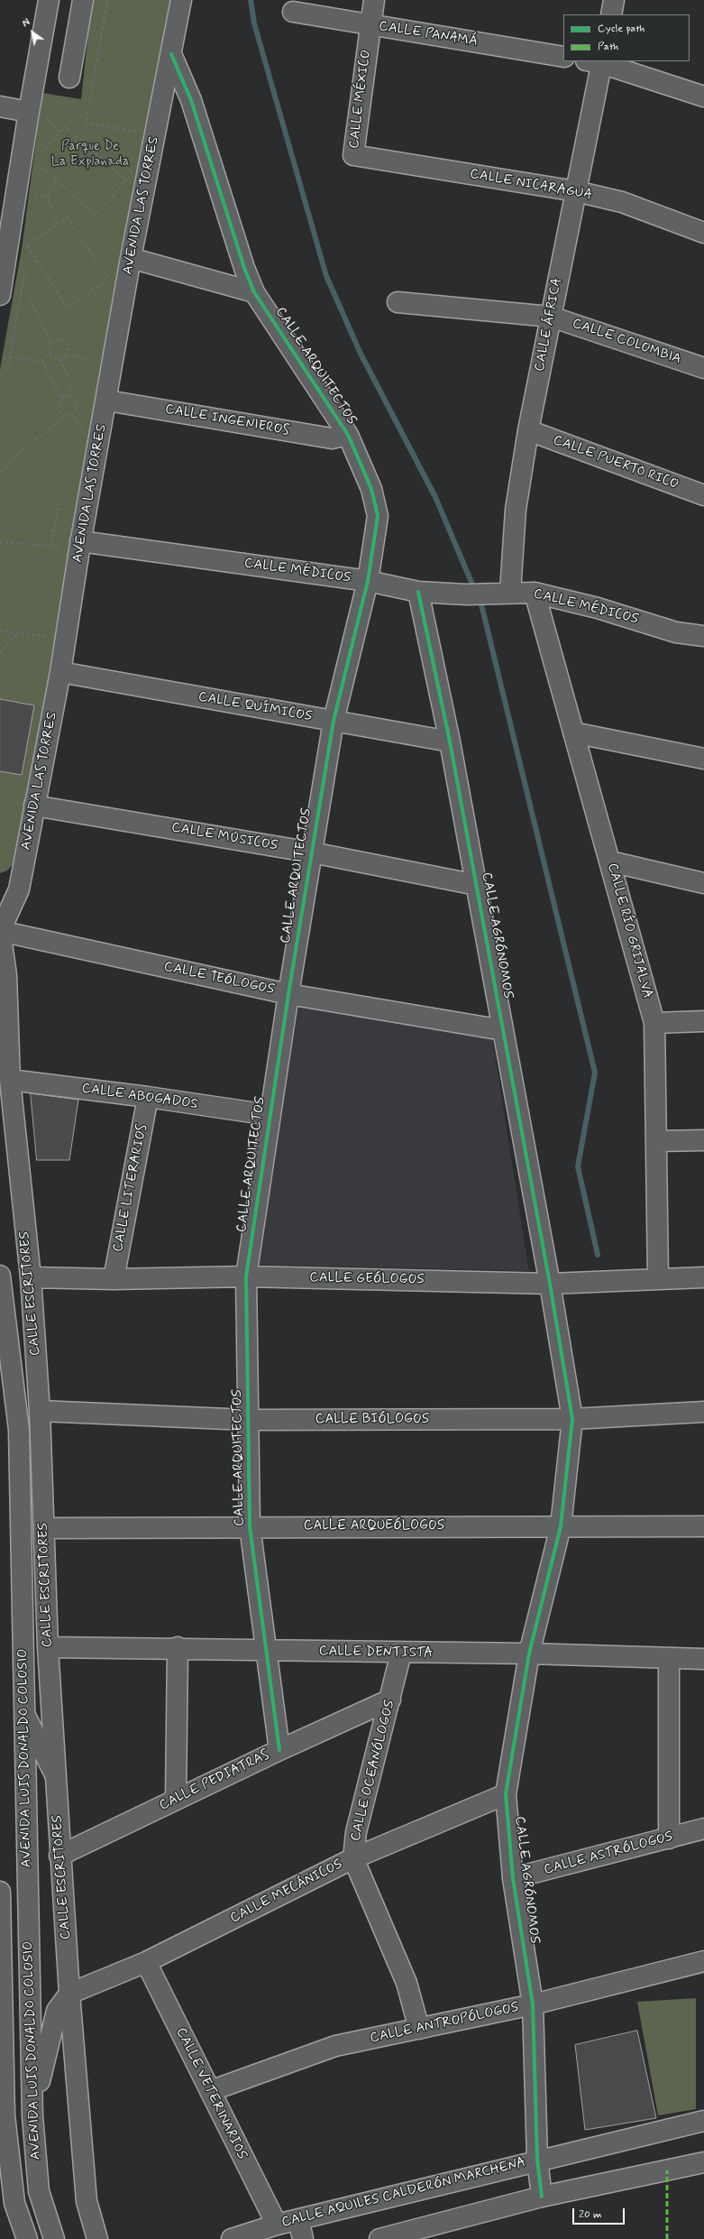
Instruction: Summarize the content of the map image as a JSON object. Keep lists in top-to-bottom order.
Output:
{
  "streets": {
    "street": [
      "CALLE PANAMÁ",
      "CALLE MÉXICO",
      "CALLE NICARAGUA",
      "AVENIDA LAS TORRES",
      "CALLE ÁFRICA",
      "CALLE COLOMBIA",
      "CALLE ARQUITECTOS",
      "CALLE INGENIEROS",
      "CALLE PUERTO RICO",
      "CALLE MÉDICOS",
      "CALLE QUÍMICOS",
      "CALLE MÚSICOS",
      "CALLE RÍO GRIJALVA",
      "CALLE AGRÓNOMOS",
      "CALLE TEÓLOGOS",
      "CALLE ABOGADOS",
      "CALLE LITERARIOS",
      "CALLE GEÓLOGOS",
      "CALLE ESCRITORES",
      "CALLE BIÓLOGOS",
      "CALLE ARQUEÓLOGOS",
      "CALLE DENTISTA",
      "AVENIDA LUIS DONALDO COLOSIO",
      "CALLE OCEANÓLOGOS",
      "CALLE PEDIATRAS",
      "CALLE ASTRÓLOGOS",
      "CALLE MECÁNICOS",
      "CALLE ANTROPÓLOGOS",
      "CALLE VETERINARIOS",
      "CALLE AQUILES CALDERÓN MARCHENA"
    ]
  },
  "crossings": [
    ["CALLE PANAMÁ", "CALLE MÉXICO"],
    ["CALLE MÉXICO", "CALLE NICARAGUA"],
    ["CALLE NICARAGUA", "CALLE ÁFRICA"],
    ["AVENIDA LAS TORRES", "CALLE ARQUITECTOS"],
    ["AVENIDA LAS TORRES", "CALLE INGENIEROS"],
    ["AVENIDA LAS TORRES", "CALLE MÉDICOS"],
    ["AVENIDA LAS TORRES", "CALLE QUÍMICOS"],
    ["AVENIDA LAS TORRES", "CALLE MÚSICOS"],
    ["AVENIDA LAS TORRES", "CALLE TEÓLOGOS"],
    ["AVENIDA LAS TORRES", "CALLE ESCRITORES"],
    ["CALLE ÁFRICA", "CALLE COLOMBIA"],
    ["CALLE ÁFRICA", "CALLE PUERTO RICO"],
    ["CALLE ÁFRICA", "CALLE MÉDICOS"],
    ["CALLE ARQUITECTOS", "CALLE INGENIEROS"],
    ["CALLE ARQUITECTOS", "CALLE MÉDICOS"],
    ["CALLE ARQUITECTOS", "CALLE QUÍMICOS"],
    ["CALLE ARQUITECTOS", "CALLE MÚSICOS"],
    ["CALLE ARQUITECTOS", "CALLE TEÓLOGOS"],
    ["CALLE ARQUITECTOS", "CALLE ABOGADOS"],
    ["CALLE ARQUITECTOS", "CALLE GEÓLOGOS"],
    ["CALLE ARQUITECTOS", "CALLE BIÓLOGOS"],
    ["CALLE ARQUITECTOS", "CALLE ARQUEÓLOGOS"],
    ["CALLE ARQUITECTOS", "CALLE DENTISTA"],
    ["CALLE ARQUITECTOS", "CALLE PEDIATRAS"],
    ["CALLE MÉDICOS", "CALLE RÍO GRIJALVA"],
    ["CALLE MÉDICOS", "CALLE AGRÓNOMOS"],
    ["CALLE QUÍMICOS", "CALLE AGRÓNOMOS"],
    ["CALLE MÚSICOS", "CALLE AGRÓNOMOS"],
    ["CALLE RÍO GRIJALVA", "CALLE GEÓLOGOS"],
    ["CALLE AGRÓNOMOS", "CALLE TEÓLOGOS"],
    ["CALLE AGRÓNOMOS", "CALLE GEÓLOGOS"],
    ["CALLE AGRÓNOMOS", "CALLE BIÓLOGOS"],
    ["CALLE AGRÓNOMOS", "CALLE ARQUEÓLOGOS"],
    ["CALLE AGRÓNOMOS", "CALLE DENTISTA"],
    ["CALLE AGRÓNOMOS", "CALLE ASTRÓLOGOS"],
    ["CALLE AGRÓNOMOS", "CALLE MECÁNICOS"],
    ["CALLE AGRÓNOMOS", "CALLE ANTROPÓLOGOS"],
    ["CALLE AGRÓNOMOS", "CALLE AQUILES CALDERÓN MARCHENA"],
    ["CALLE TEÓLOGOS", "CALLE ESCRITORES"],
    ["CALLE ABOGADOS", "CALLE LITERARIOS"],
    ["CALLE ABOGADOS", "CALLE ESCRITORES"],
    ["CALLE LITERARIOS", "CALLE GEÓLOGOS"],
    ["CALLE GEÓLOGOS", "CALLE ESCRITORES"],
    ["CALLE ESCRITORES", "CALLE BIÓLOGOS"],
    ["CALLE ESCRITORES", "CALLE ARQUEÓLOGOS"],
    ["CALLE ESCRITORES", "CALLE DENTISTA"],
    ["CALLE ESCRITORES", "CALLE PEDIATRAS"],
    ["CALLE ESCRITORES", "CALLE MECÁNICOS"],
    ["CALLE DENTISTA", "CALLE OCEANÓLOGOS"],
    ["CALLE OCEANÓLOGOS", "CALLE PEDIATRAS"],
    ["CALLE OCEANÓLOGOS", "CALLE MECÁNICOS"],
    ["CALLE OCEANÓLOGOS", "CALLE ANTROPÓLOGOS"],
    ["CALLE MECÁNICOS", "CALLE VETERINARIOS"],
    ["CALLE ANTROPÓLOGOS", "CALLE VETERINARIOS"],
    ["CALLE VETERINARIOS", "CALLE AQUILES CALDERÓN MARCHENA"]
  ],
  "parks": ["Parque De La Explanada"],
  "legend": ["Cycle path", "Path"],
  "scale_bar": "20 m",
  "north": "top left"
}
